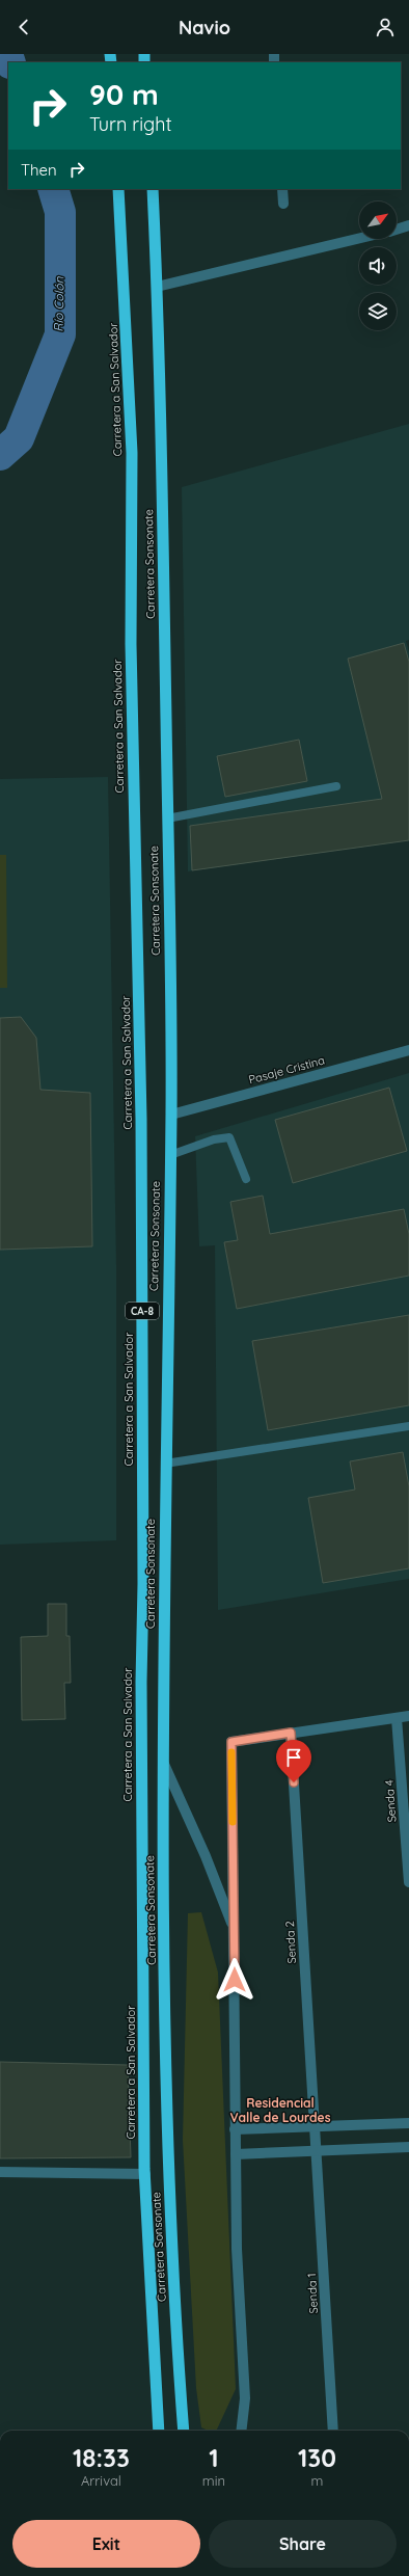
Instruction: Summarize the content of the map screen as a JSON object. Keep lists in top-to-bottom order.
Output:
{
  "streets": {
    "highway": ["Carretera a San Salvador", "Carretera Sonsonate", "CA-8"],
    "street": [
      "Pasaje Cristina",
      "Senda 4",
      "Senda 2",
      "Senda 1"
    ]
  },
  "crossings": [
    ["Carretera Sonsonate", "Pasaje Cristina"],
    ["Senda 2", "Senda 1"]
  ],
  "districts": ["Residencial Valle de Lourdes"],
  "water": ["Río Colón"],
  "north": "top right",
  "page": {
    "header": "Navio",
    "turn": ["90 m", "Turn right"],
    "then": "Then",
    "eta": [
      "18:33",
      "Arrival",
      "1",
      "min",
      "130",
      "m"
    ],
    "buttons": ["Exit", "Share"]
  }
}
